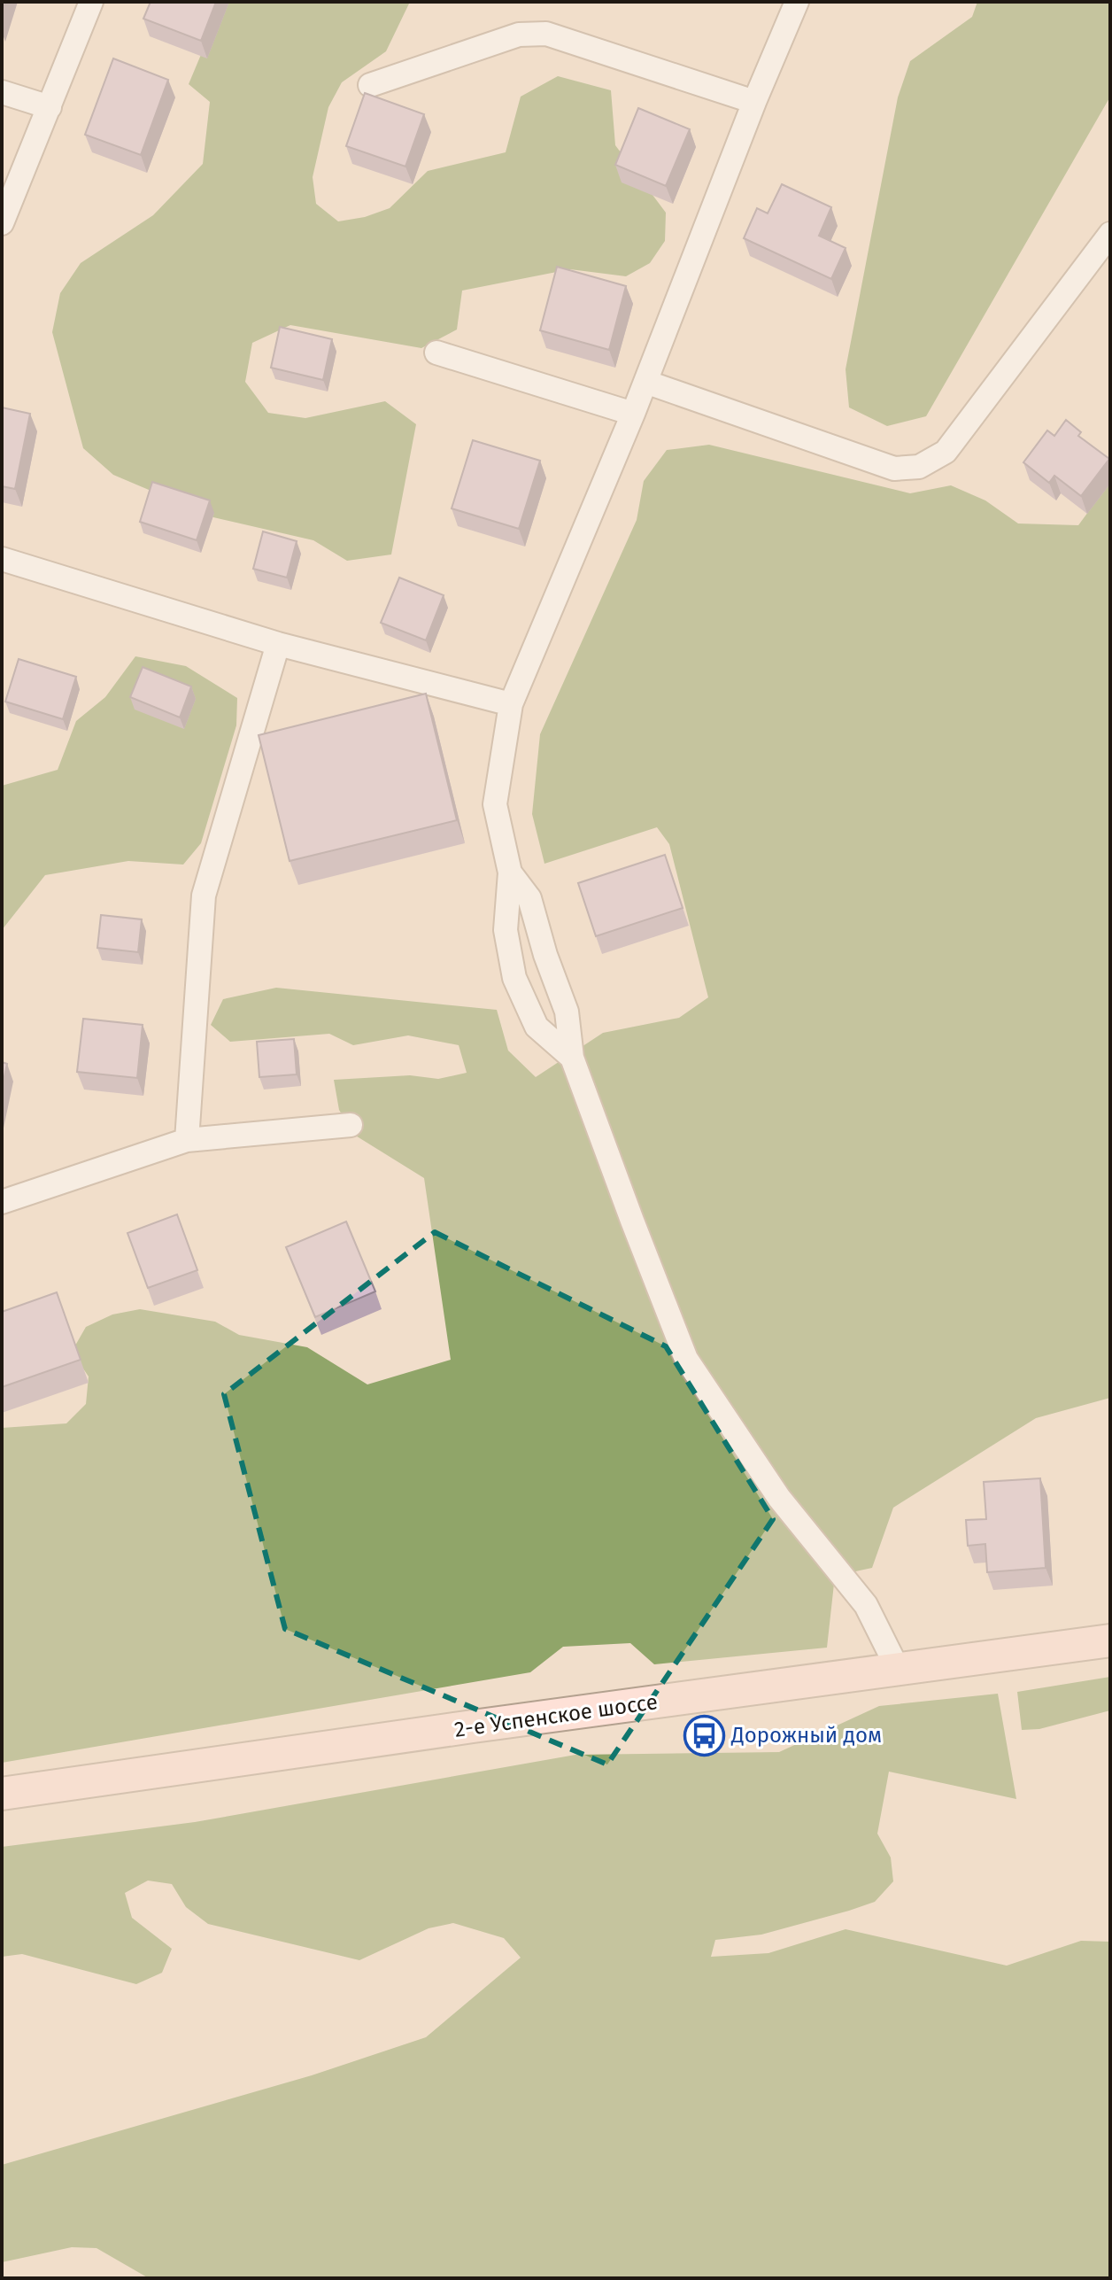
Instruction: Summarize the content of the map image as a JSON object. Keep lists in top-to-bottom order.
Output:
{
  "streets": {
    "main road": ["2-е Успенское шоссе"]
  },
  "places": {
    "bus stop": ["Дорожный дом"]
  }
}
